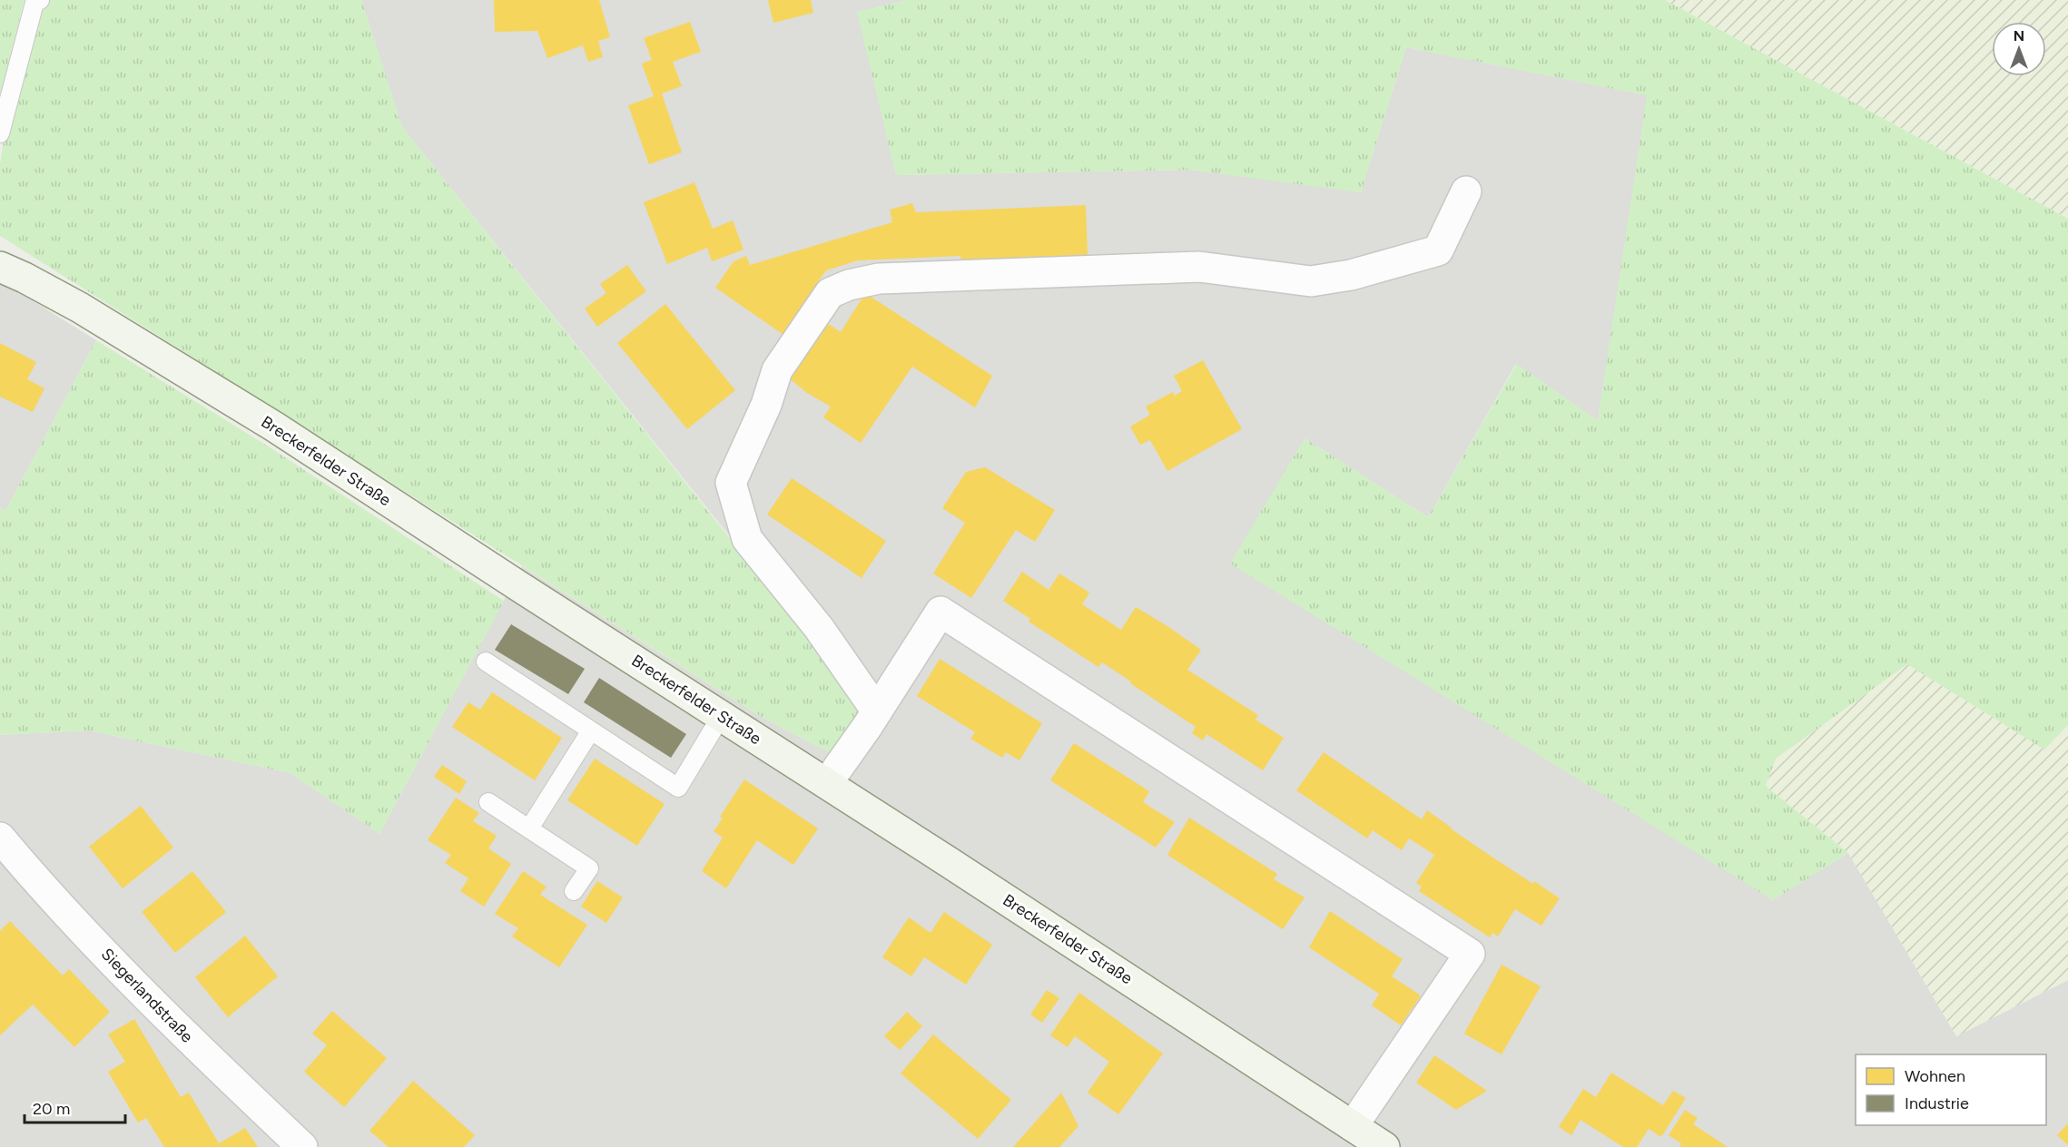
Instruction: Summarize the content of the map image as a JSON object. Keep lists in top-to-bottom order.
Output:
{
  "streets": {
    "main road": ["Breckerfelder Straße"],
    "street": ["Siegerlandstraße"]
  },
  "legend": ["Wohnen", "Industrie"],
  "scale_bar": "20 m",
  "north": "top"
}
